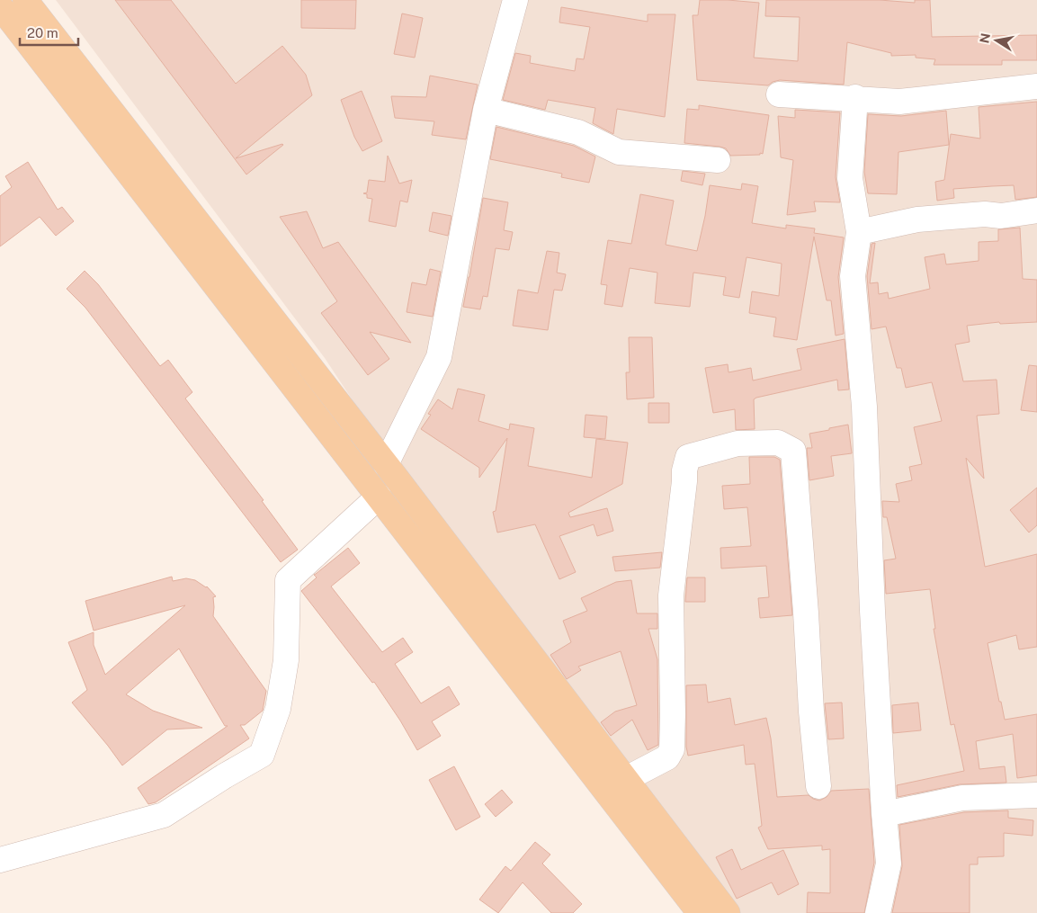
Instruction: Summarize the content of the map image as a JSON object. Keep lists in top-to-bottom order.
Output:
{
  "scale_bar": "20 m",
  "north": "left"
}
